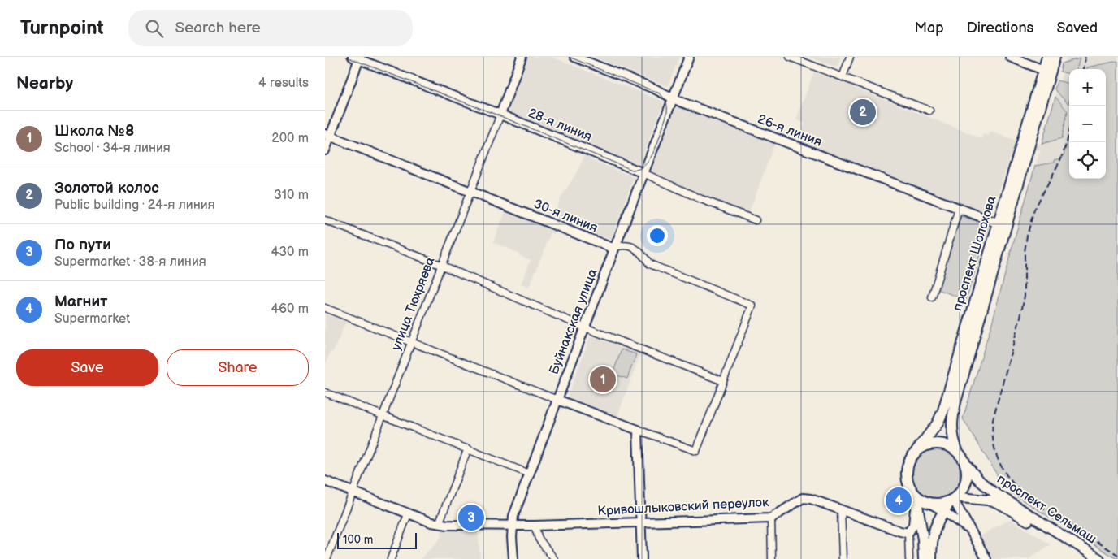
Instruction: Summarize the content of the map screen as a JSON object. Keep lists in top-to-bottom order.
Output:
{
  "streets": {
    "main road": ["проспект Шолохова", "проспект Сельмаш"],
    "street": [
      "28-я линия",
      "26-я линия",
      "30-я линия",
      "улица Тюхряева",
      "Буйнакская улица",
      "Кривошлыковский переулок"
    ]
  },
  "crossings": [
    ["28-я линия", "улица Тюхряева"],
    ["28-я линия", "Буйнакская улица"],
    ["26-я линия", "проспект Шолохова"],
    ["26-я линия", "Буйнакская улица"],
    ["30-я линия", "улица Тюхряева"],
    ["30-я линия", "Буйнакская улица"],
    ["проспект Шолохова", "проспект Сельмаш"],
    ["улица Тюхряева", "Кривошлыковский переулок"],
    ["Буйнакская улица", "Кривошлыковский переулок"]
  ],
  "scale_bar": "100 m",
  "page": {
    "header": "Turnpoint",
    "search": "Search here",
    "nav": ["Map", "Directions", "Saved"],
    "heading": ["Nearby", "4 results"],
    "map_buttons": ["+", "−"],
    "pins": [
      "2",
      "1",
      "4",
      "3"
    ],
    "list": [
      {
        "mark": "1",
        "name": "Школа №8",
        "note": "School · 34-я линия",
        "value": "200 m"
      },
      {
        "mark": "2",
        "name": "Золотой колос",
        "note": "Public building · 24-я линия",
        "value": "310 m"
      },
      {
        "mark": "3",
        "name": "По пути",
        "note": "Supermarket · 38-я линия",
        "value": "430 m"
      },
      {
        "mark": "4",
        "name": "Магнит",
        "note": "Supermarket",
        "value": "460 m"
      }
    ],
    "buttons": ["Save", "Share"],
    "scale": "100 m"
  }
}
